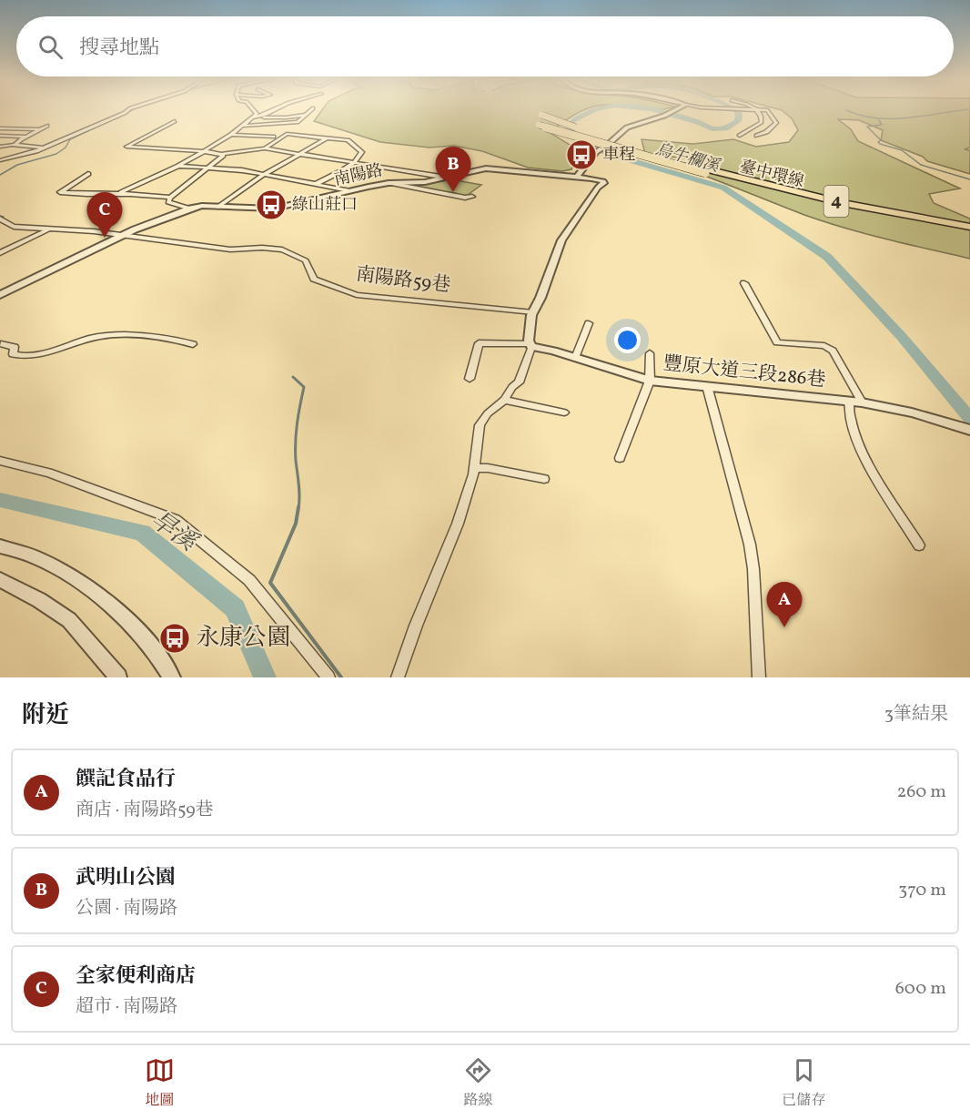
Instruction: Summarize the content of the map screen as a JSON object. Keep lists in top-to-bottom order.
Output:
{
  "streets": {
    "highway": ["臺中環線", "4"],
    "street": ["南陽路", "南陽路59巷", "豐原大道三段286巷"]
  },
  "crossings": [
    ["南陽路", "南陽路59巷"]
  ],
  "water": ["烏牛欄溪", "旱溪"],
  "places": {
    "bus stop": ["車程", "綠山莊口", "永康公園"]
  },
  "page": {
    "search": "搜尋地點",
    "pins": ["B", "C", "A"],
    "heading": ["附近", "3筆結果"],
    "list": [
      {
        "mark": "A",
        "name": "饌記食品行",
        "note": "商店 · 南陽路59巷",
        "value": "260 m"
      },
      {
        "mark": "B",
        "name": "武明山公園",
        "note": "公園 · 南陽路",
        "value": "370 m"
      },
      {
        "mark": "C",
        "name": "全家便利商店",
        "note": "超市 · 南陽路",
        "value": "600 m"
      }
    ],
    "nav": ["地圖", "路線", "已儲存"]
  }
}
